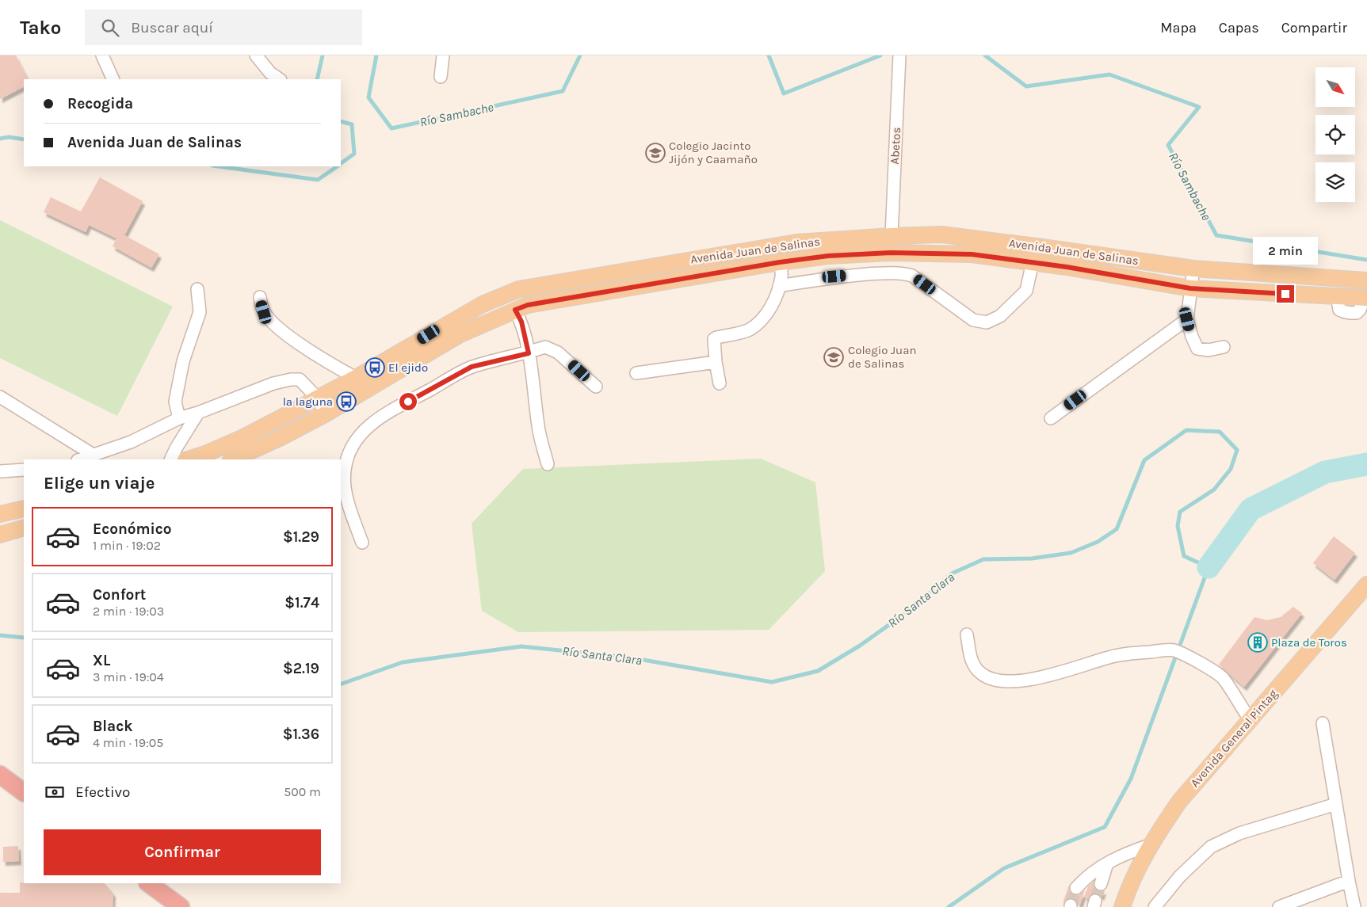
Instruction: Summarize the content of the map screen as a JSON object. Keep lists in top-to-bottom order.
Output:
{
  "streets": {
    "main road": ["Avenida Juan de Salinas", "Avenida General Pintag"],
    "street": ["Abetos"]
  },
  "crossings": [
    ["Abetos", "Avenida Juan de Salinas"]
  ],
  "water": ["Río Sambache", "Río Santa Clara"],
  "places": {
    "school or university": ["Colegio Jacinto Jijón y Caamaño", "Colegio Juan de Salinas"],
    "bus stop": ["El ejido", "la laguna"],
    "building": ["Plaza de Toros"]
  },
  "north": "bottom right",
  "page": {
    "header": "Tako",
    "search": "Buscar aquí",
    "nav": ["Mapa", "Capas", "Compartir"],
    "banner": ["Recogida", "Avenida Juan de Salinas"],
    "bubble": "2 min",
    "heading": "Elige un viaje",
    "list": [
      {
        "name": "Económico",
        "note": "1 min · 19:02",
        "value": "$1.29"
      },
      {
        "name": "Confort",
        "note": "2 min · 19:03",
        "value": "$1.74"
      },
      {
        "name": "XL",
        "note": "3 min · 19:04",
        "value": "$2.19"
      },
      {
        "name": "Black",
        "note": "4 min · 19:05",
        "value": "$1.36"
      }
    ],
    "pay": ["Efectivo", "500 m"],
    "buttons": "Confirmar"
  }
}
